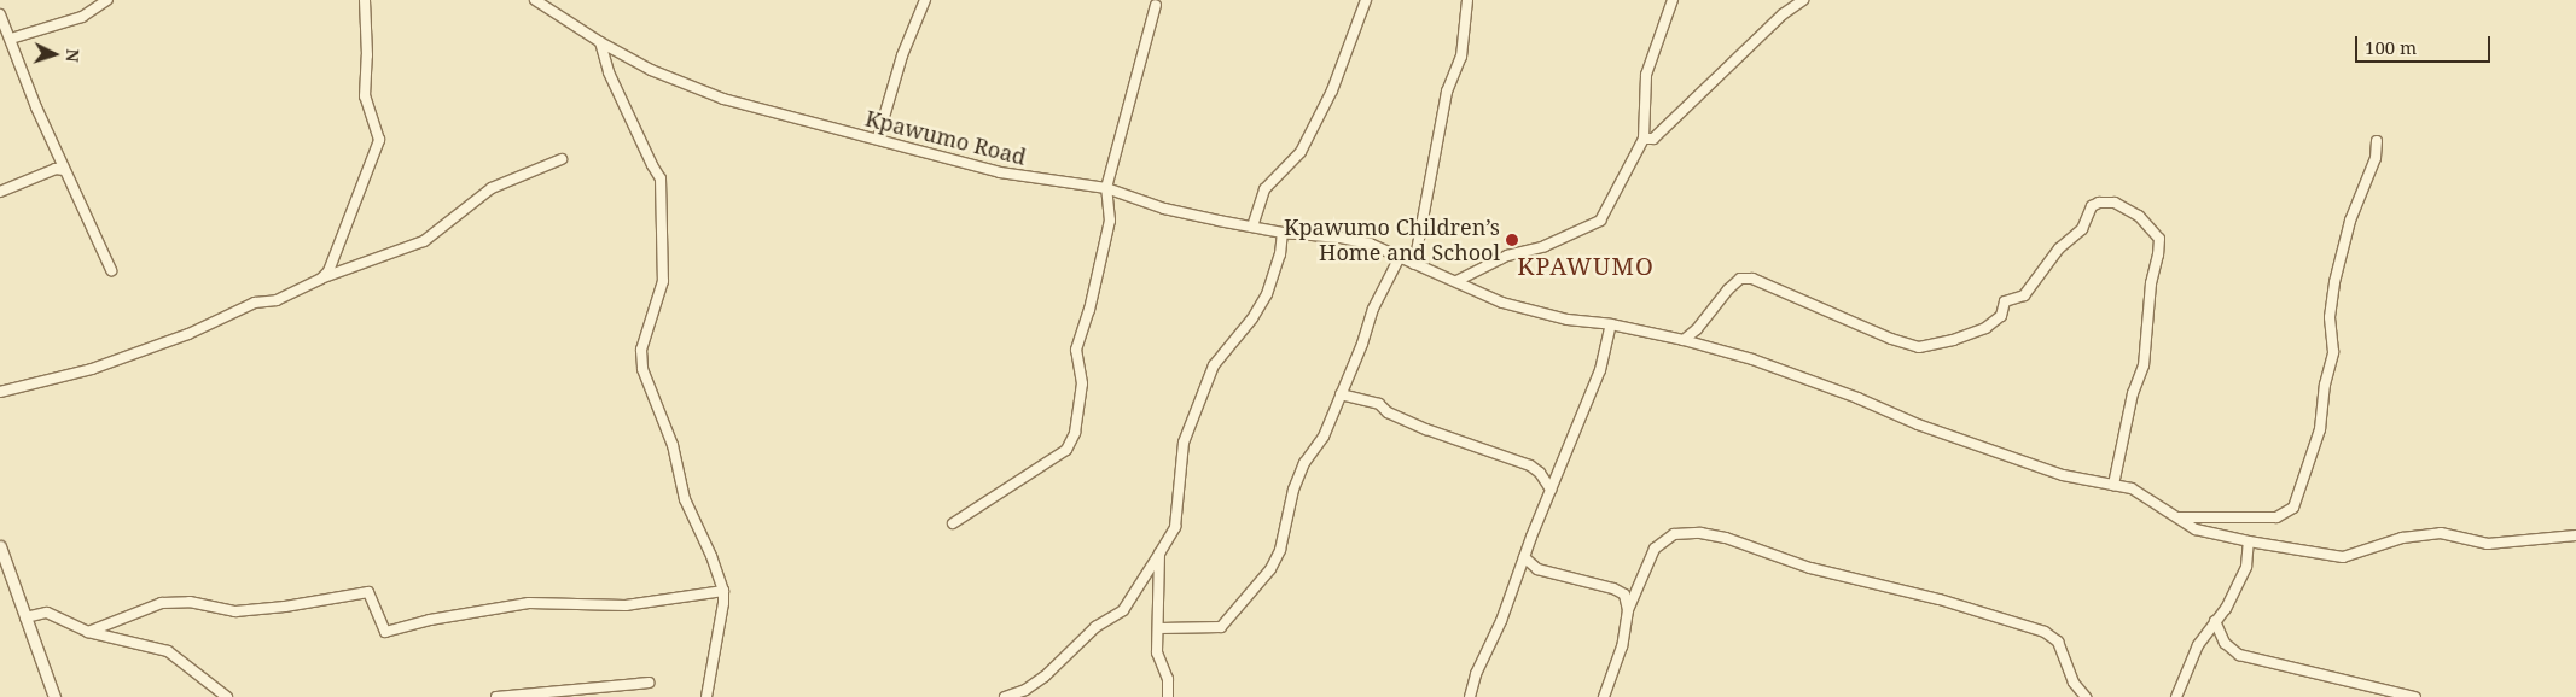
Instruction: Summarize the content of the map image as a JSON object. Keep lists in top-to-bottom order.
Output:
{
  "streets": {
    "street": ["Kpawumo Road"]
  },
  "districts": ["KPAWUMO"],
  "places": ["Kpawumo Children’s Home and School"],
  "scale_bar": "100 m",
  "north": "right"
}
